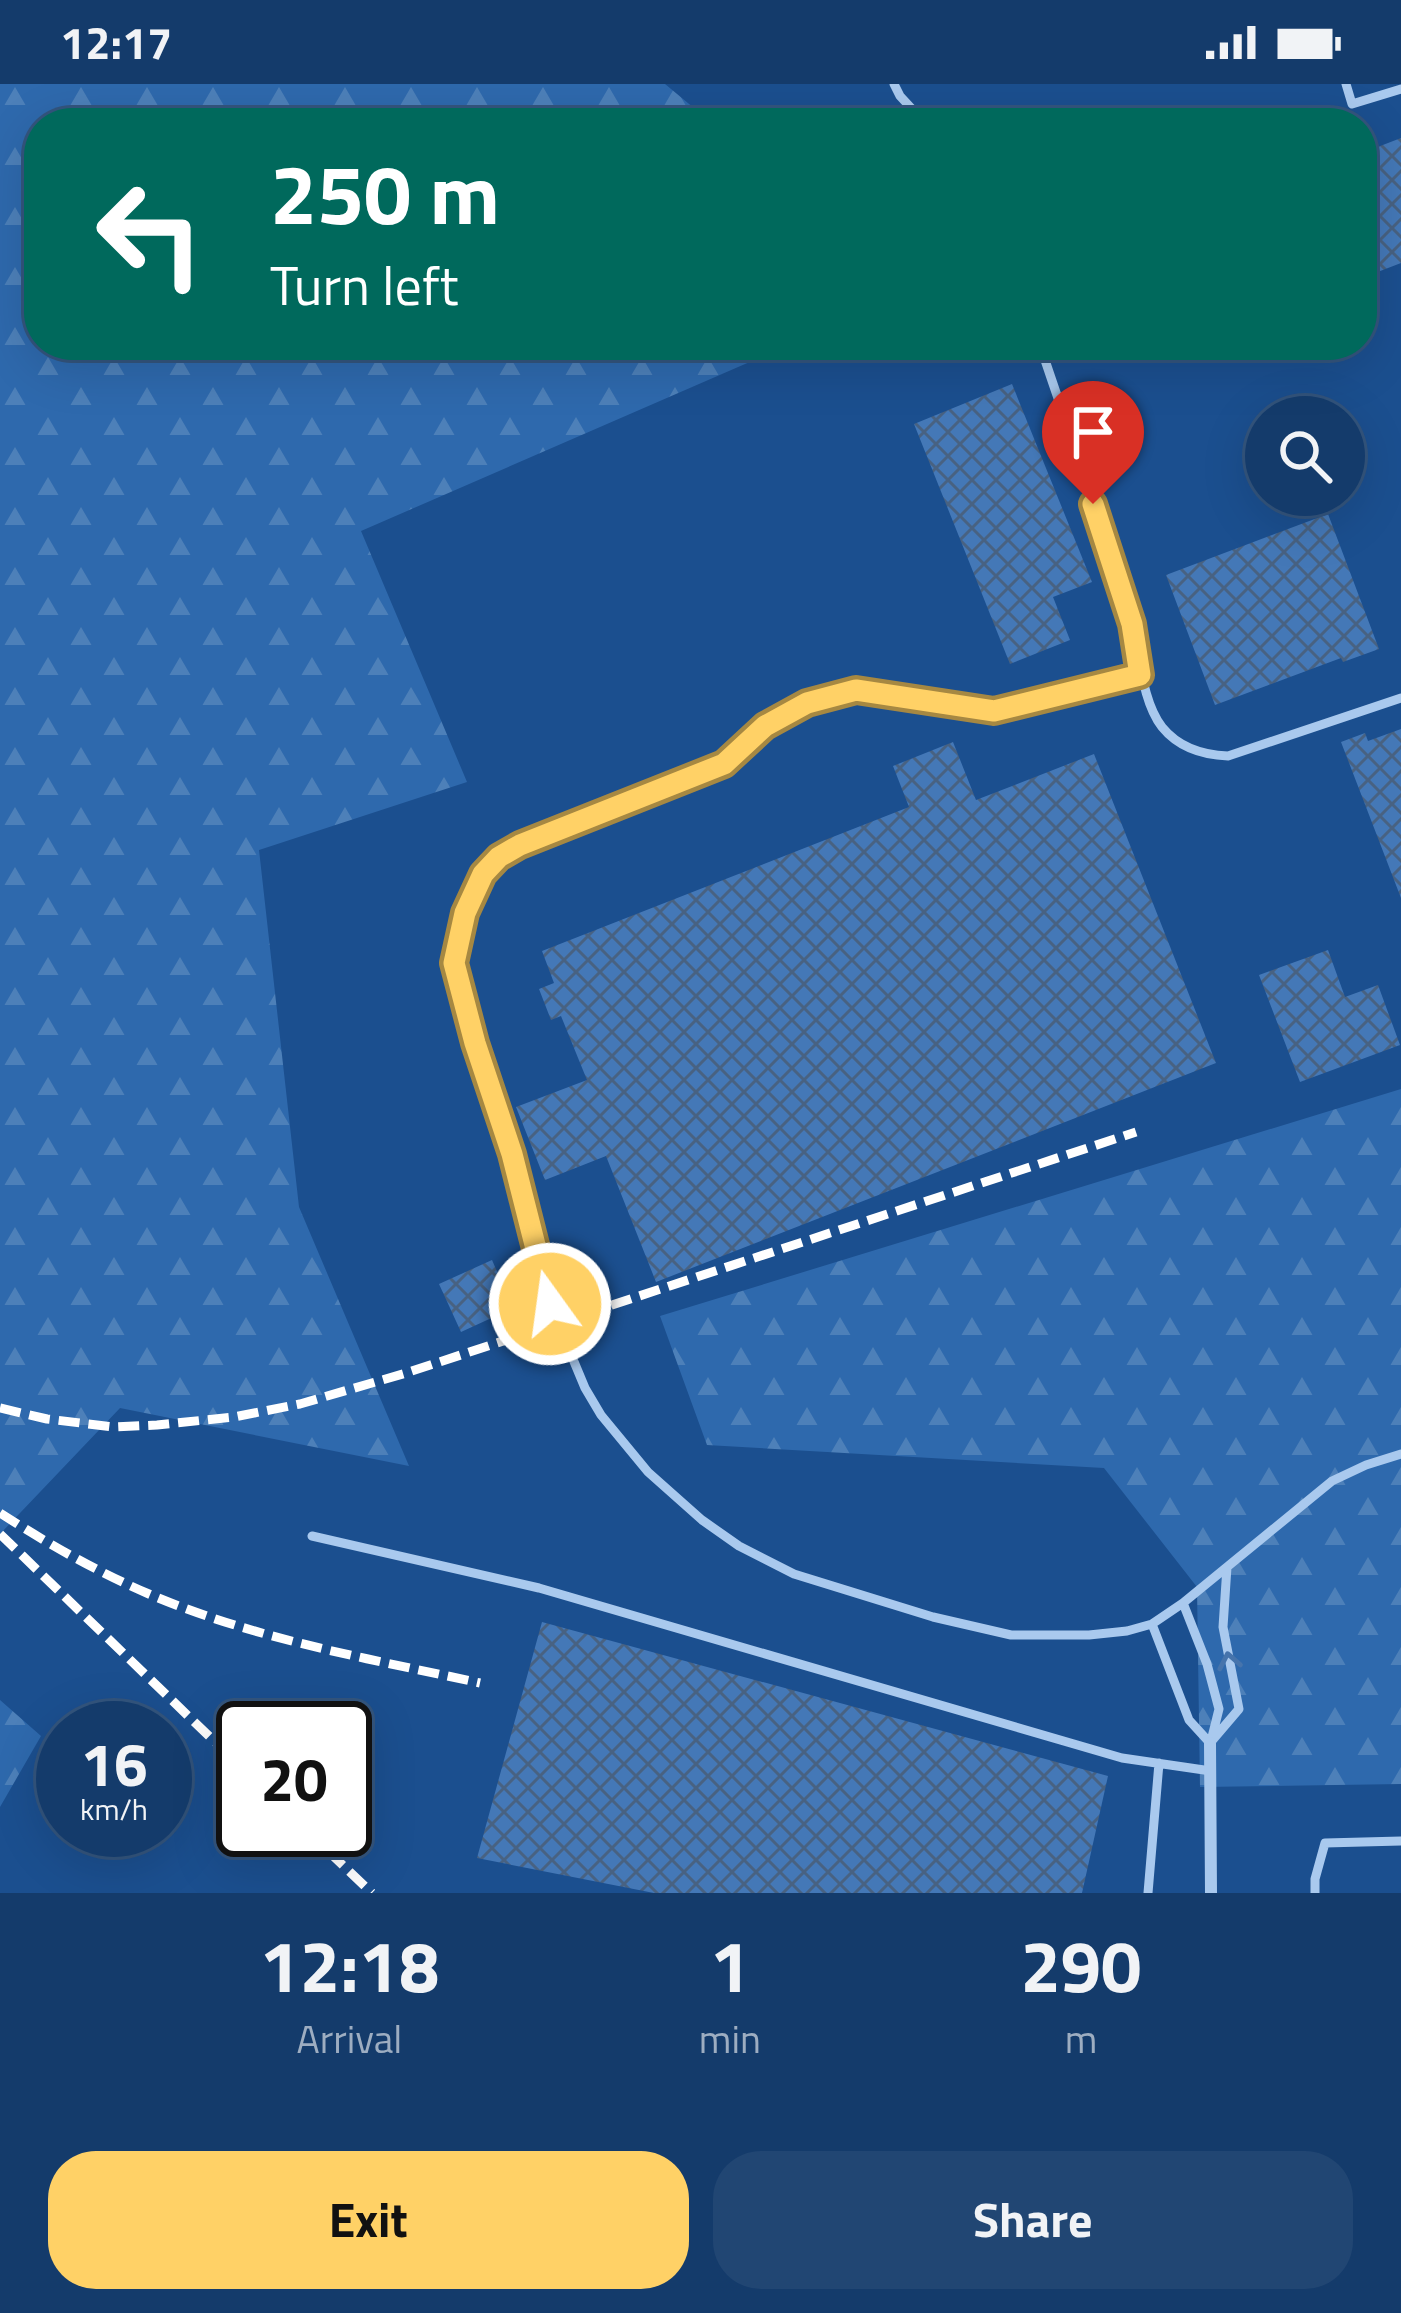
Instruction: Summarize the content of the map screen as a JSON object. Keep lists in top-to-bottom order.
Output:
{
  "page": {
    "status": "12:17",
    "turn": ["250 m", "Turn left"],
    "speed": "16 km/h",
    "limit": "20",
    "eta": [
      "12:18",
      "Arrival",
      "1",
      "min",
      "290",
      "m"
    ],
    "buttons": ["Exit", "Share"]
  }
}
